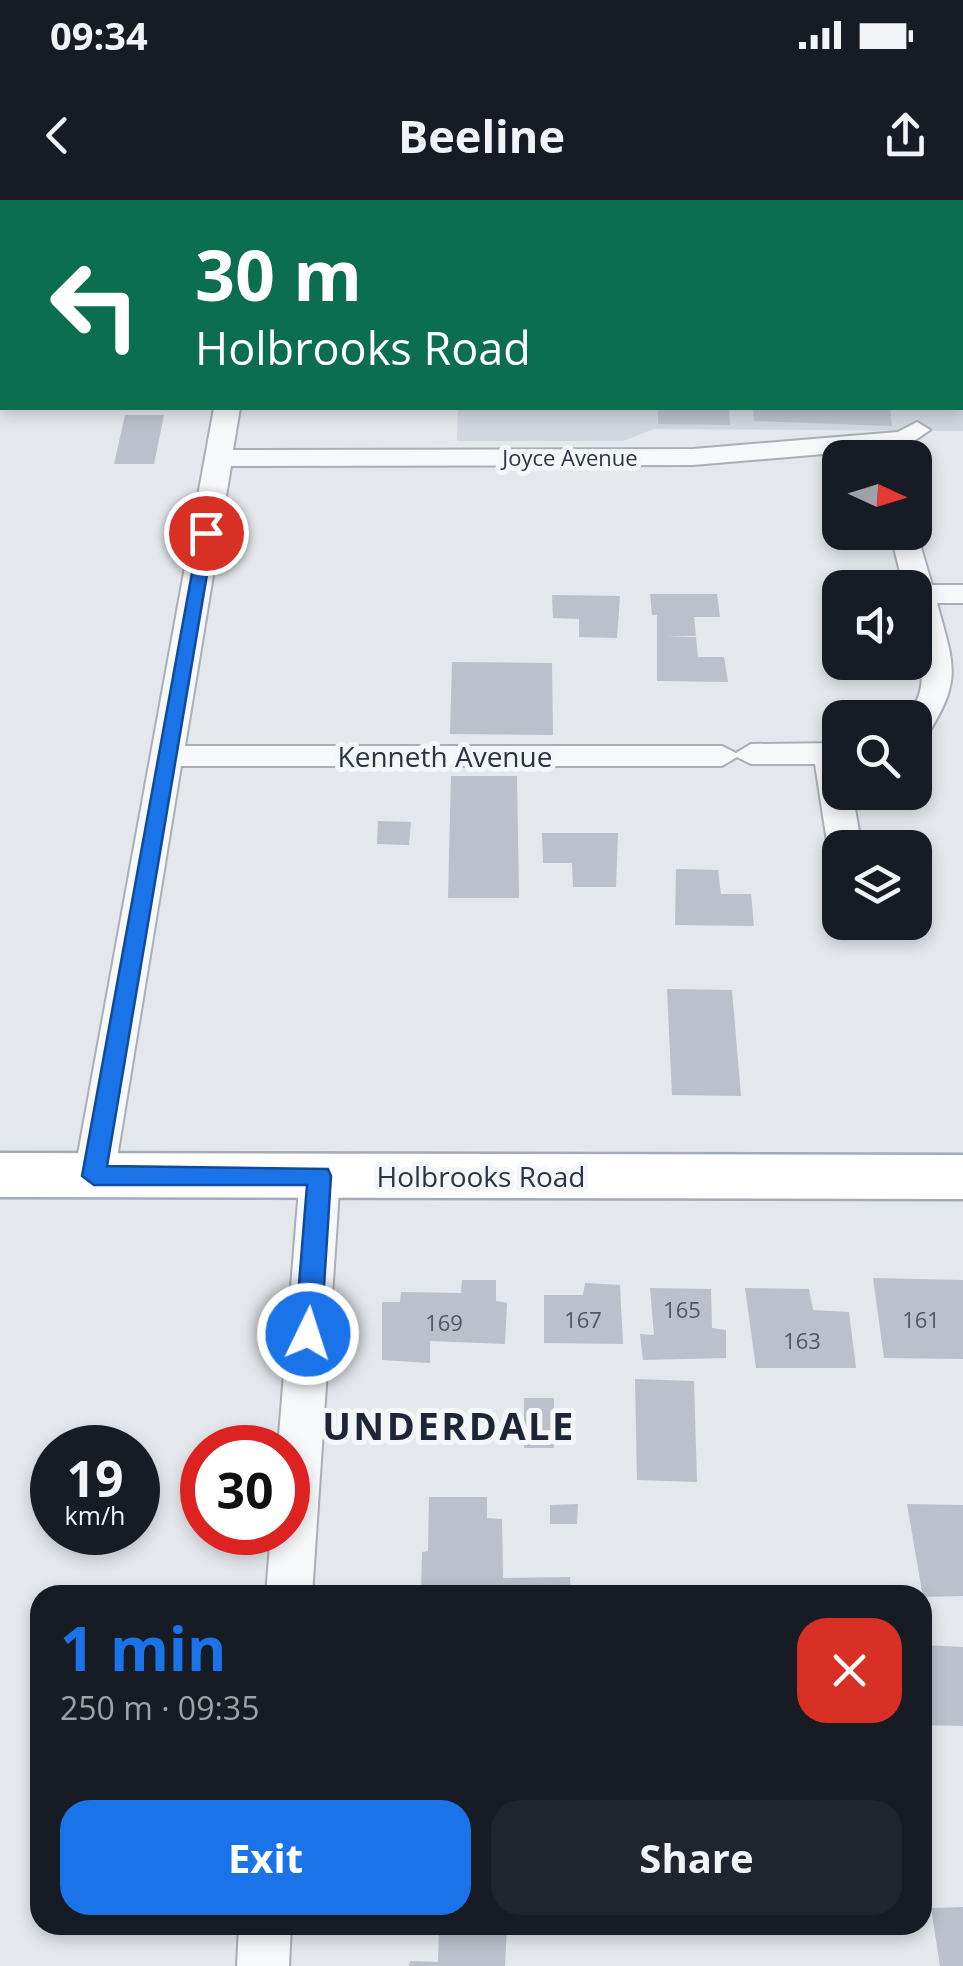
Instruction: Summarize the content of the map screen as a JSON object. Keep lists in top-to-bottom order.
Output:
{
  "streets": {
    "main road": ["Holbrooks Road"],
    "street": ["Joyce Avenue", "Kenneth Avenue"]
  },
  "districts": ["UNDERDALE"],
  "house_numbers": [
    "165",
    "167",
    "161",
    "169",
    "163"
  ],
  "north": "right",
  "page": {
    "status": "09:34",
    "header": "Beeline",
    "turn": ["30 m", "Holbrooks Road"],
    "speed": "19 km/h",
    "limit": "30",
    "heading": ["1 min", "250 m · 09:35"],
    "buttons": ["Exit", "Share"]
  }
}
